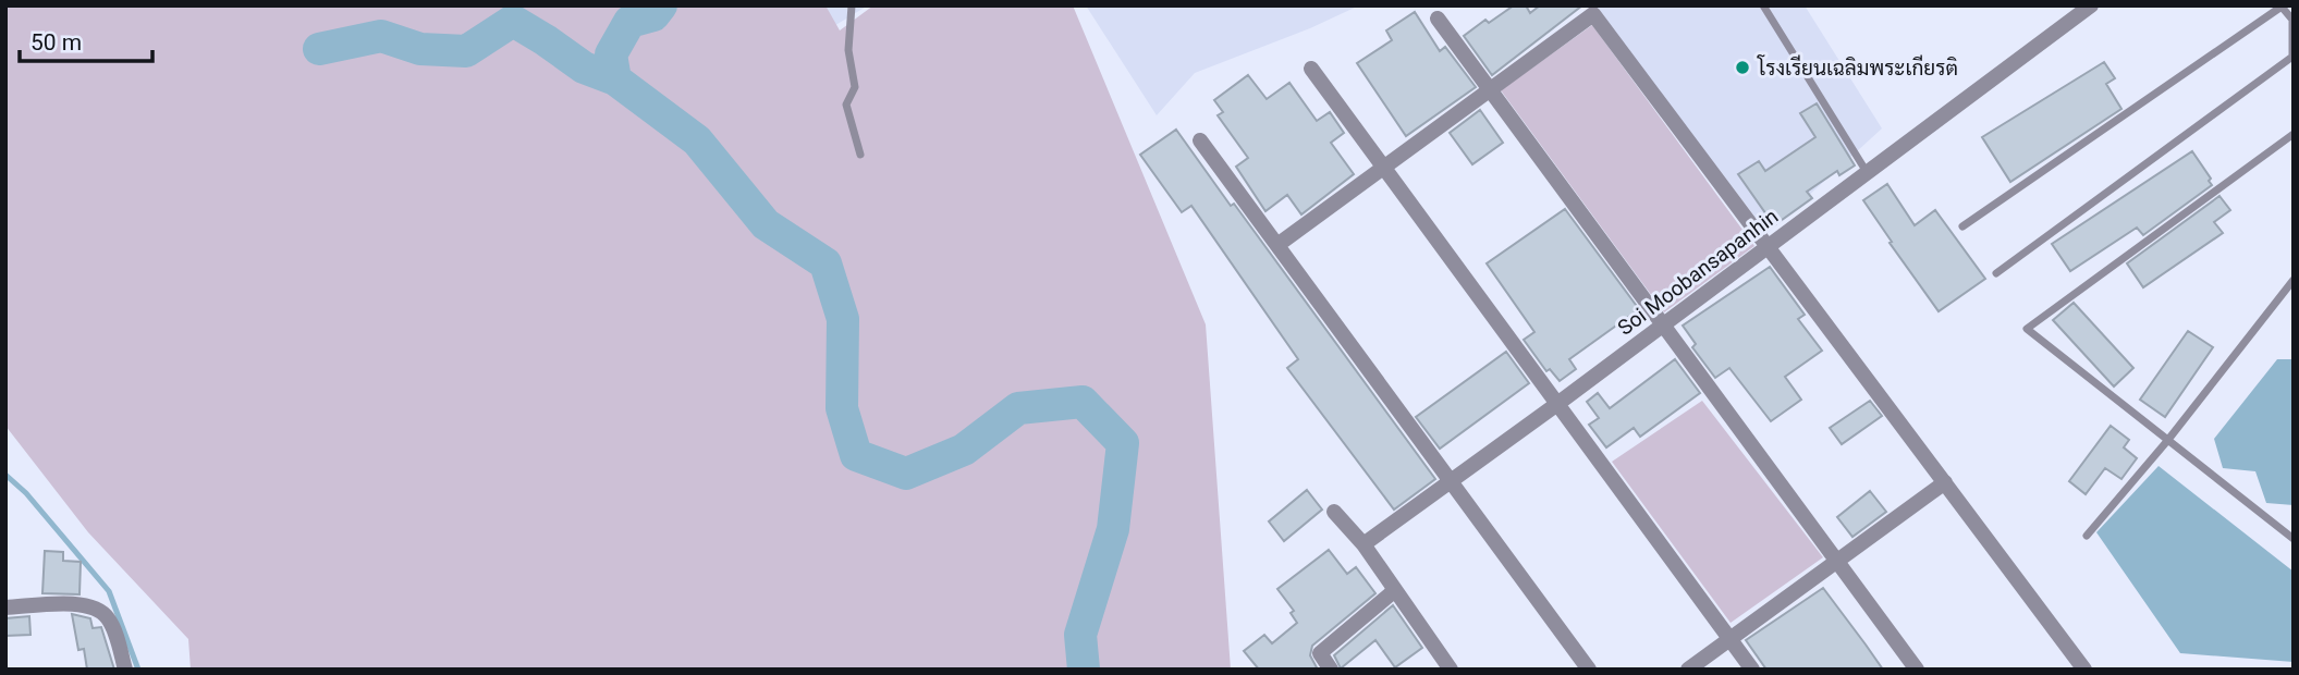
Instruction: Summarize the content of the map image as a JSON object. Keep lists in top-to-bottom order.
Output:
{
  "streets": {
    "street": ["Soi Moobansapanhin"]
  },
  "places": ["โรงเรียนเฉลิมพระเกียรติ"],
  "scale_bar": "50 m"
}
